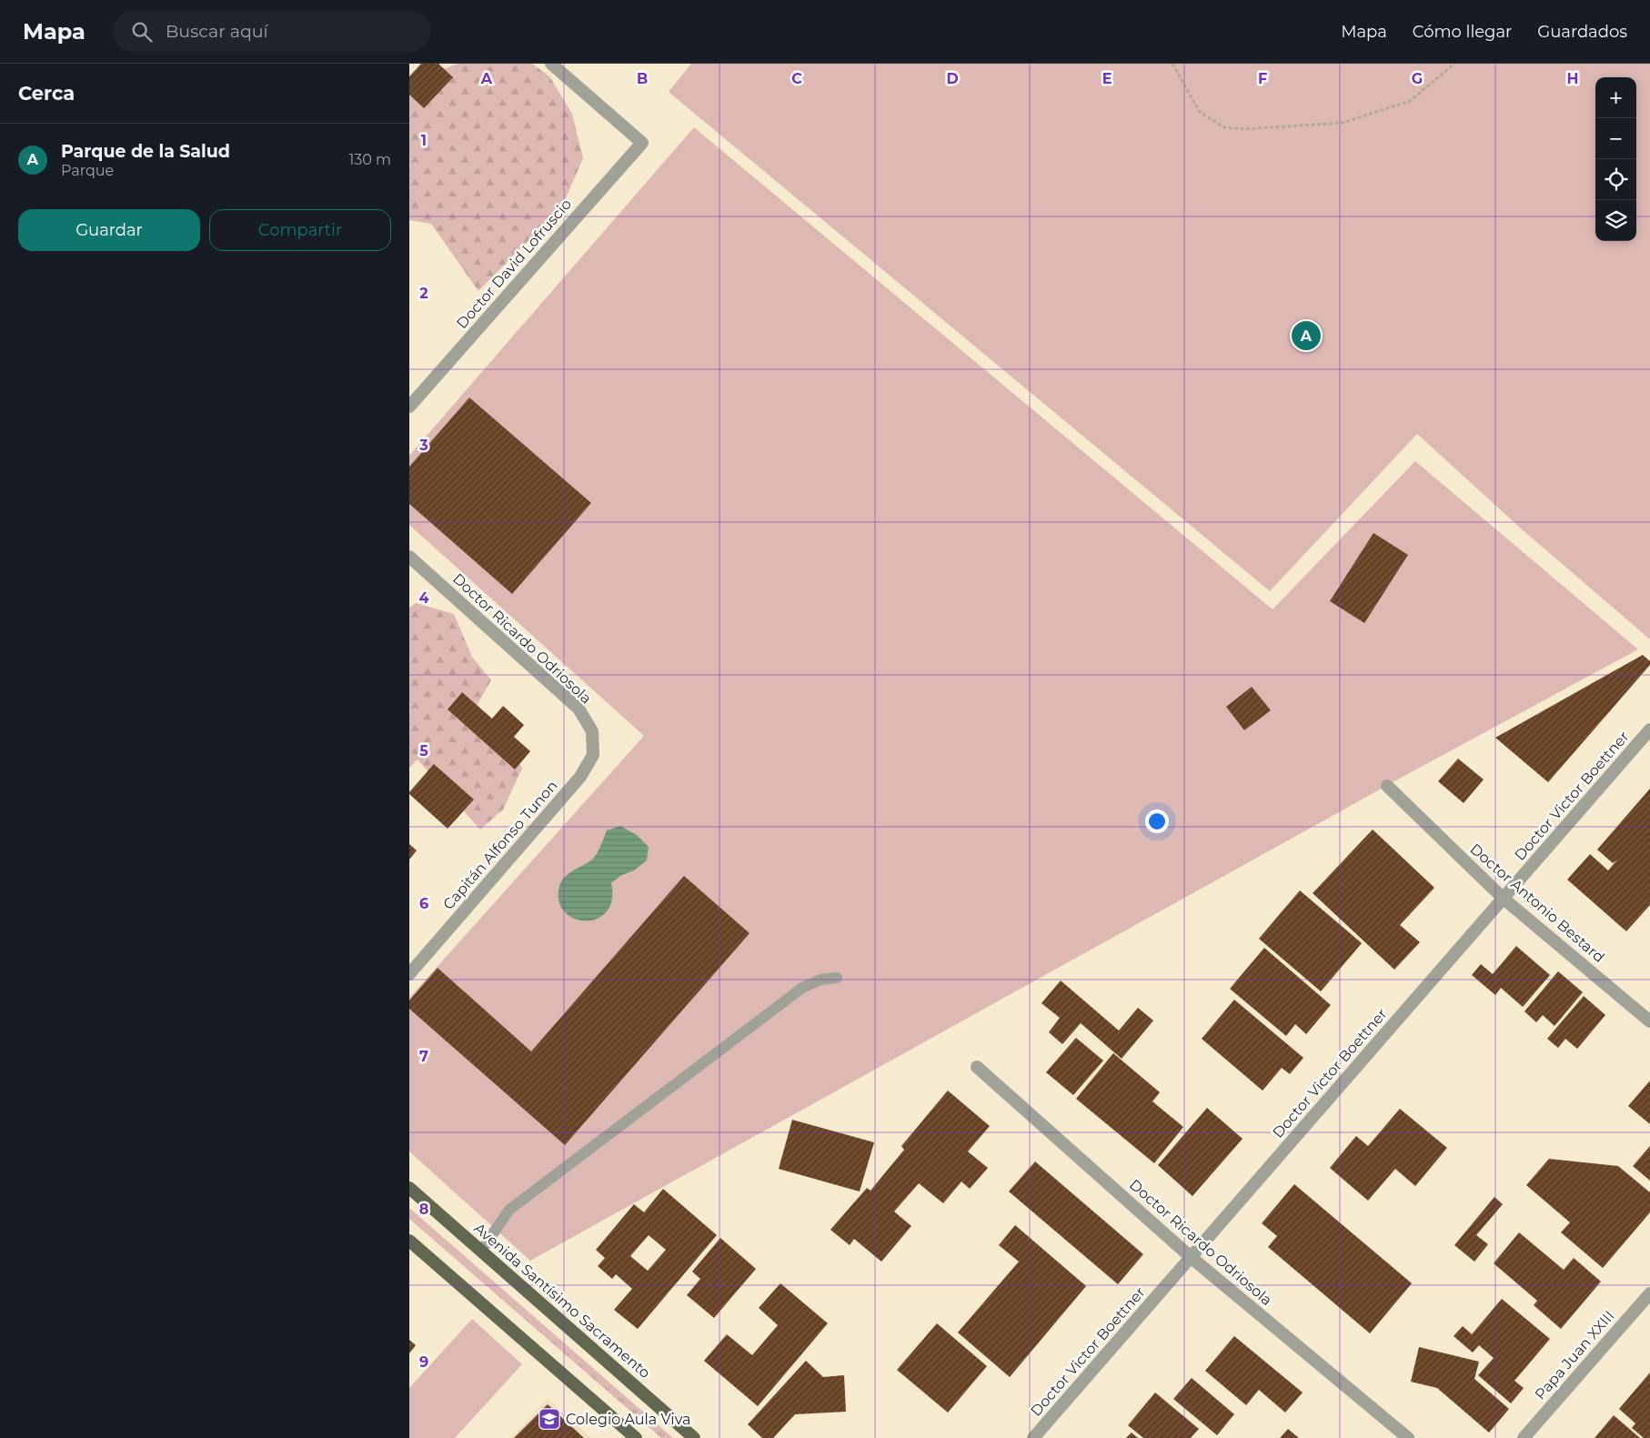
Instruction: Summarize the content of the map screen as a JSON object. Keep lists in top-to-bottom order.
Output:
{
  "streets": {
    "main road": ["Avenida Santísimo Sacramento"],
    "street": [
      "Doctor David Lofruscio",
      "Doctor Ricardo Odriosola",
      "Doctor Victor Boettner",
      "Capitán Alfonso Tunon",
      "Doctor Antonio Bestard",
      "Papa Juan XXIII"
    ]
  },
  "crossings": [
    ["Doctor Ricardo Odriosola", "Doctor Victor Boettner"],
    ["Doctor Ricardo Odriosola", "Capitán Alfonso Tunon"],
    ["Doctor Victor Boettner", "Doctor Antonio Bestard"]
  ],
  "places": {
    "school or university": ["Colegio Aula Viva"]
  },
  "page": {
    "header": "Mapa",
    "search": "Buscar aquí",
    "nav": ["Mapa", "Cómo llegar", "Guardados"],
    "heading": "Cerca",
    "map_buttons": ["+", "−"],
    "list": [
      {
        "mark": "A",
        "name": "Parque de la Salud",
        "note": "Parque",
        "value": "130 m"
      }
    ],
    "buttons": ["Guardar", "Compartir"],
    "pins": "A"
  },
  "grid": {
    "columns": [
      "A",
      "B",
      "C",
      "D",
      "E",
      "F",
      "G",
      "H"
    ],
    "rows": [
      "1",
      "2",
      "3",
      "4",
      "5",
      "6",
      "7",
      "8",
      "9"
    ]
  }
}
